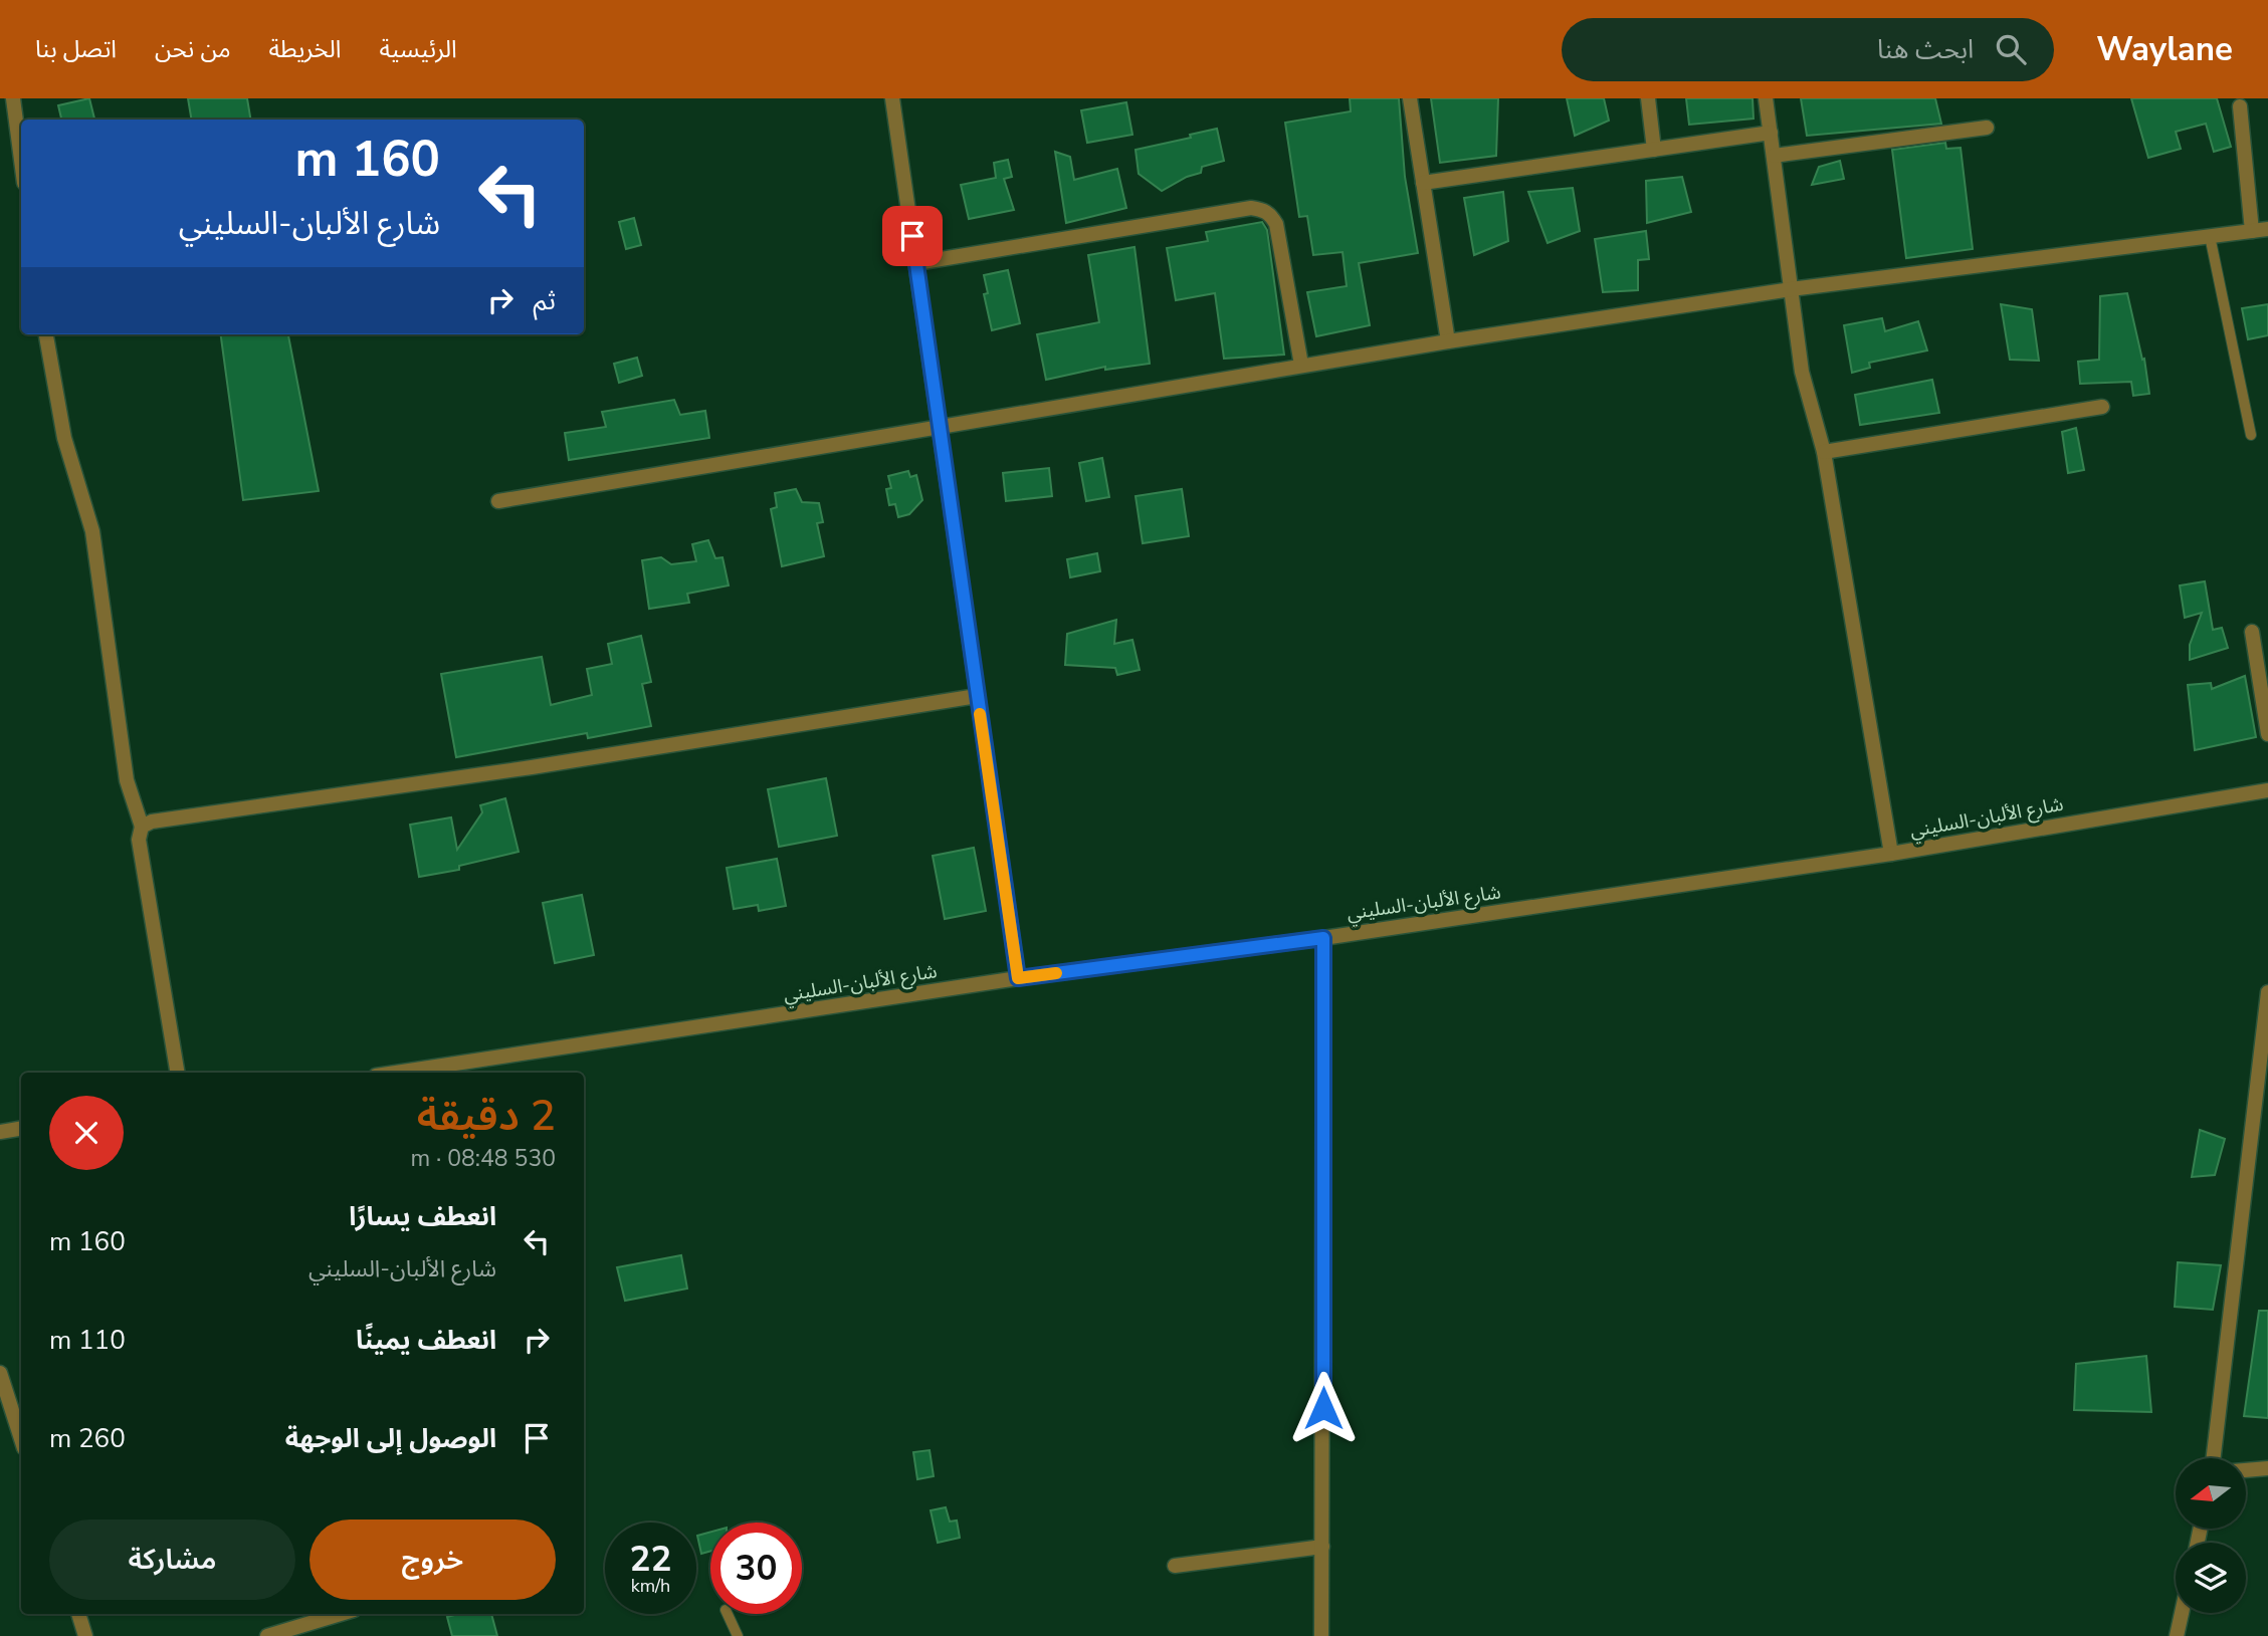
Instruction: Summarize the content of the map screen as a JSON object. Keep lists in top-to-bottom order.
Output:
{
  "streets": {
    "street": ["شارع الألبان-السليني"]
  },
  "north": "left",
  "page": {
    "header": "Waylane",
    "search": "ابحث هنا",
    "nav": [
      "الرئيسية",
      "الخريطة",
      "من نحن",
      "اتصل بنا"
    ],
    "turn": ["160 m", "شارع الألبان-السليني"],
    "then": "ثم",
    "heading": ["2 دقيقة", "530 m · 08:48"],
    "list": [
      {
        "name": "انعطف يسارًا",
        "note": "شارع الألبان-السليني",
        "value": "160 m"
      },
      {
        "name": "انعطف يمينًا",
        "value": "110 m"
      },
      {
        "name": "الوصول إلى الوجهة",
        "value": "260 m"
      }
    ],
    "buttons": ["خروج", "مشاركة"],
    "speed": "22 km/h",
    "limit": "30"
  }
}
